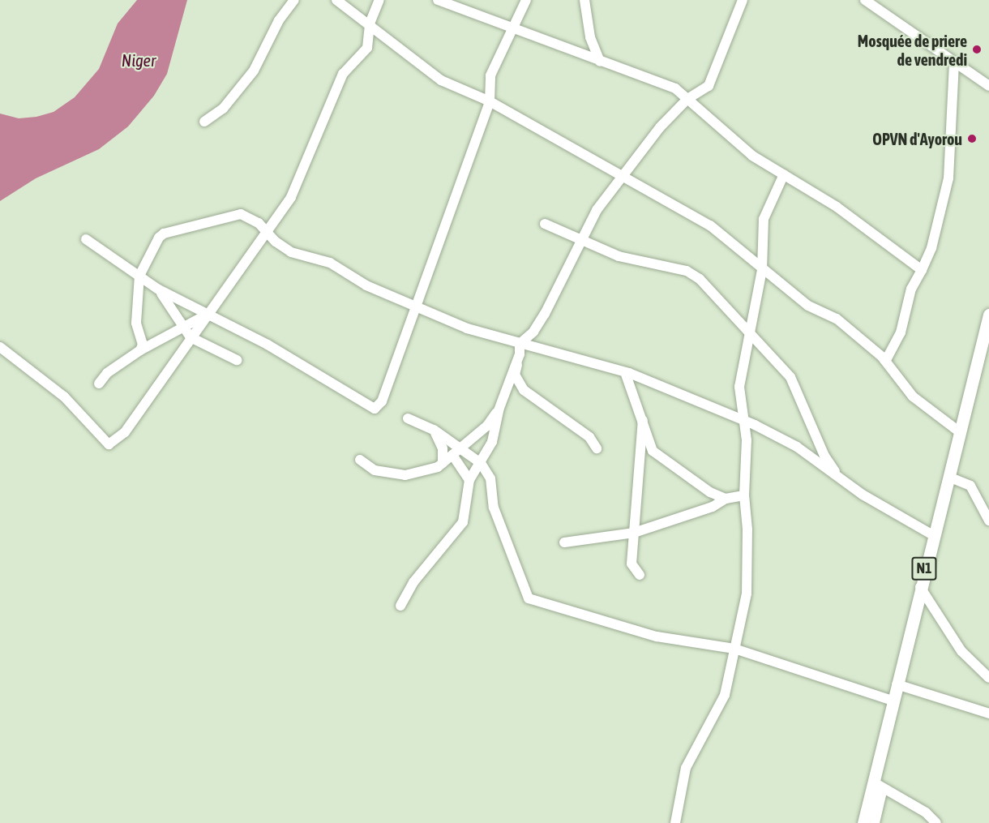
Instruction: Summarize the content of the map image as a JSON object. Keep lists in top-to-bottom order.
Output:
{
  "streets": {
    "main road": ["N1"]
  },
  "water": ["Niger"],
  "places": ["Mosquée de priere de vendredi", "OPVN d'Ayorou"]
}
